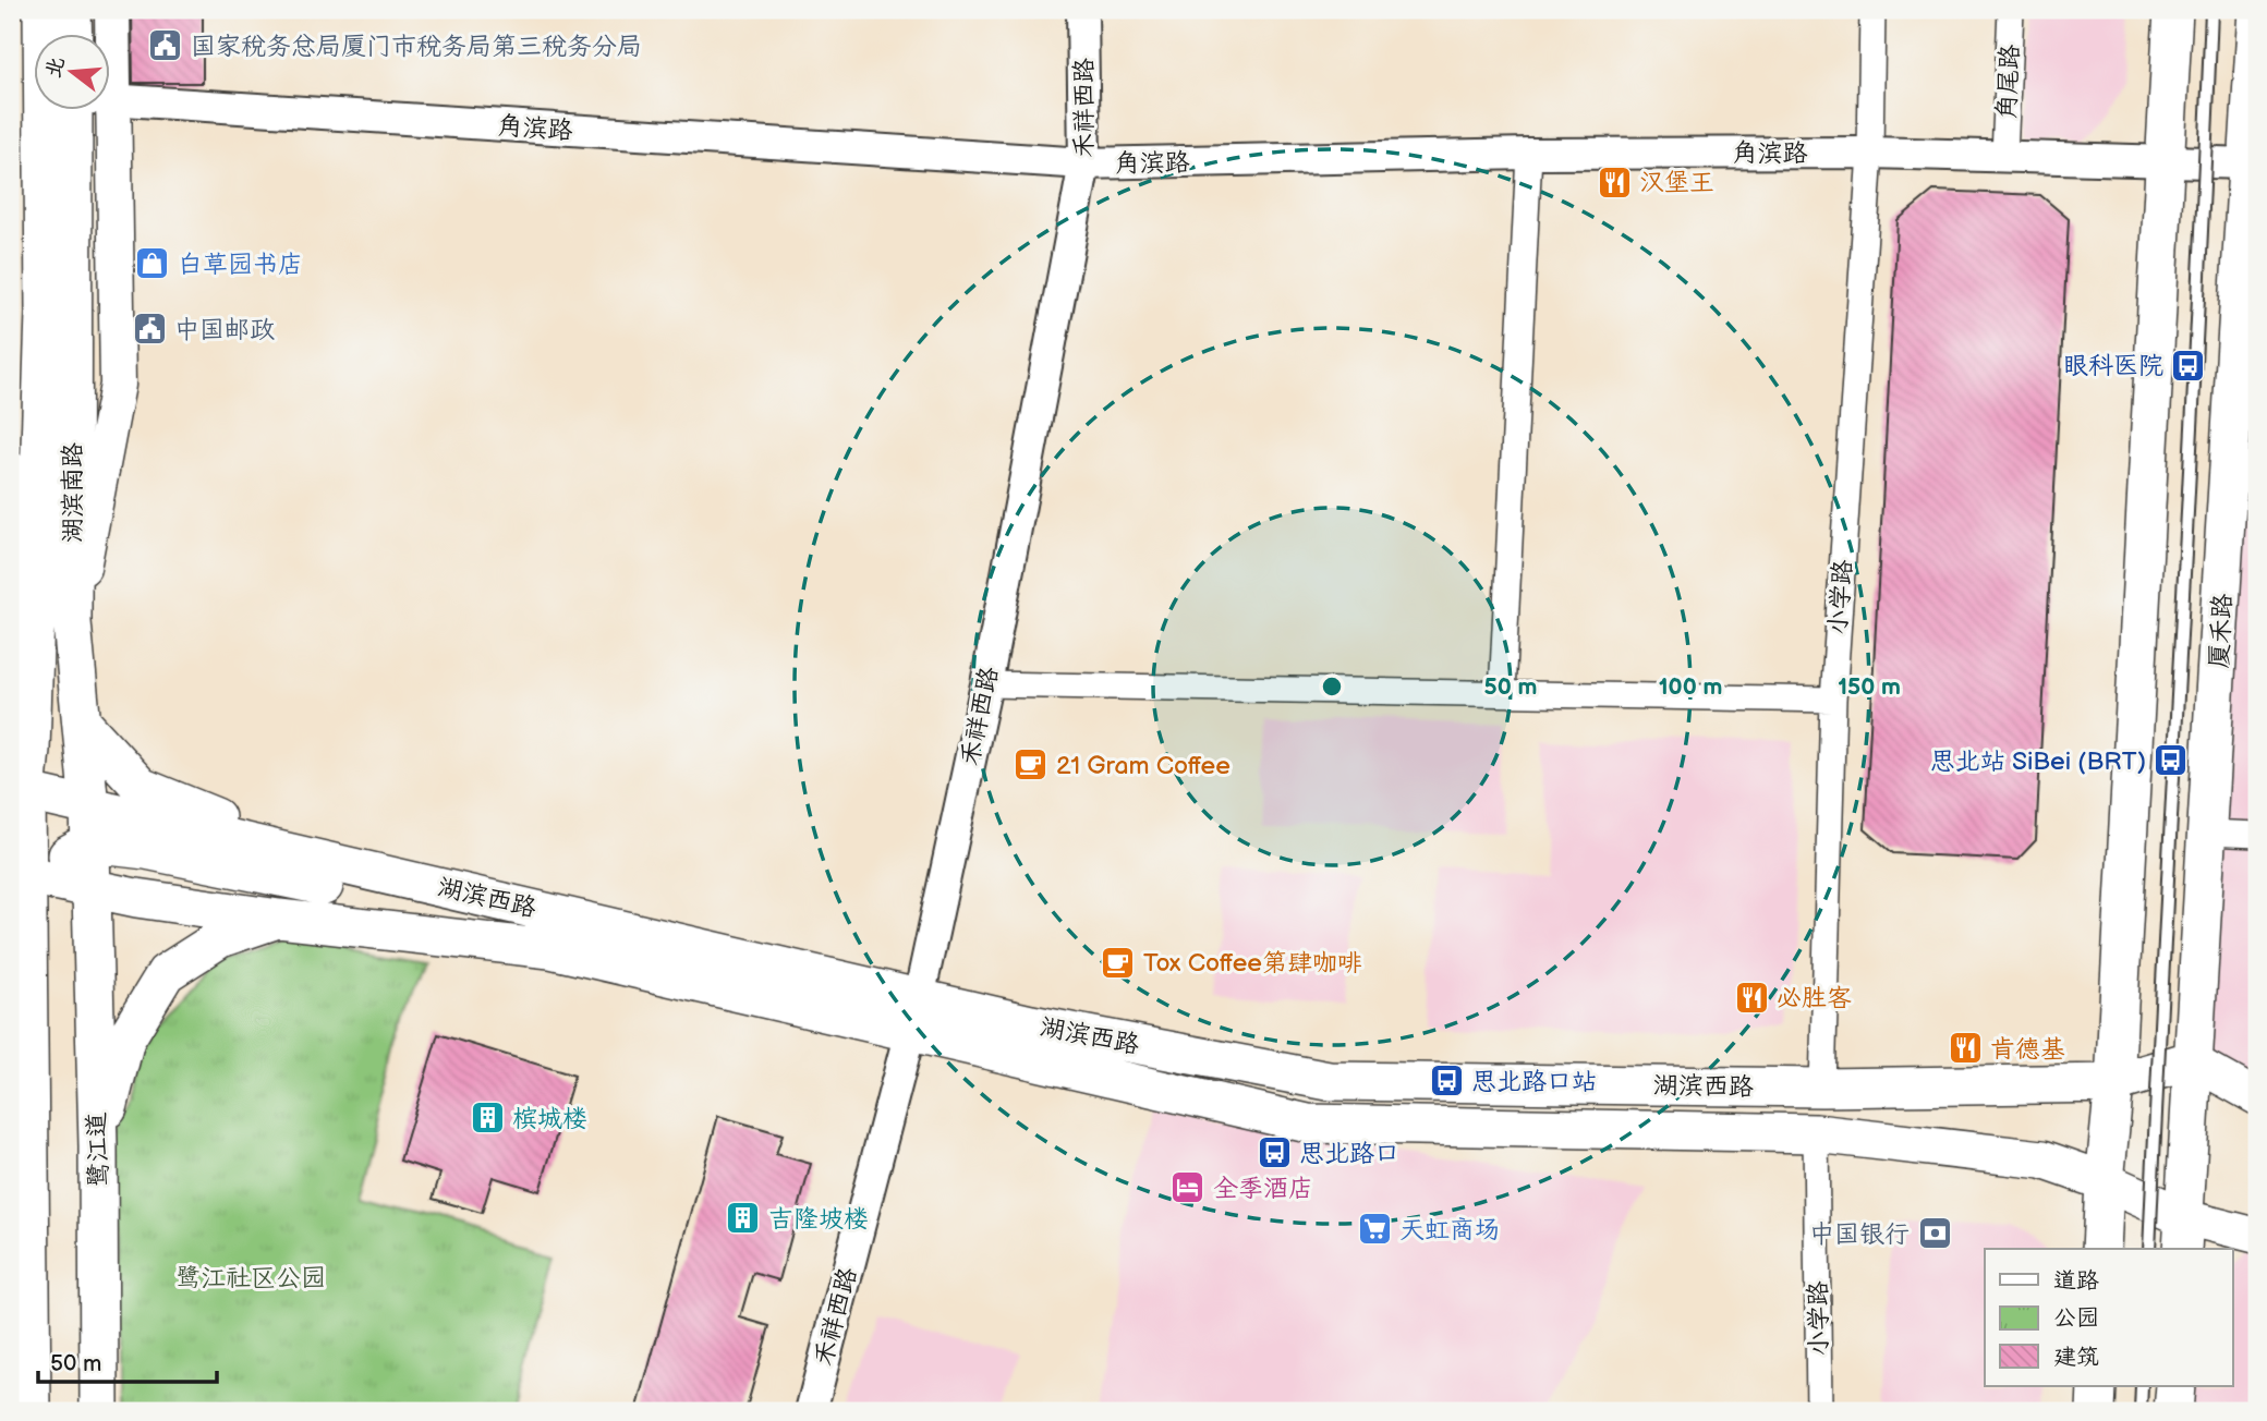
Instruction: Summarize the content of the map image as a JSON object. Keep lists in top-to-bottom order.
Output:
{
  "streets": {
    "main road": [
      "湖滨南路",
      "厦禾路",
      "湖滨西路",
      "鹭江道"
    ],
    "street": [
      "角尾路",
      "禾祥西路",
      "角滨路",
      "小学路"
    ]
  },
  "crossings": [
    ["角尾路", "角滨路"],
    ["禾祥西路", "角滨路"],
    ["禾祥西路", "湖滨西路"],
    ["角滨路", "小学路"],
    ["角滨路", "厦禾路"],
    ["湖滨南路", "湖滨西路"],
    ["湖滨南路", "鹭江道"],
    ["小学路", "湖滨西路"],
    ["厦禾路", "湖滨西路"],
    ["湖滨西路", "鹭江道"]
  ],
  "parks": ["鹭江社区公园"],
  "places": {
    "public building": ["国家税务总局厦门市税务局第三税务分局", "中国邮政"],
    "restaurant": ["汉堡王", "必胜客", "肯德基"],
    "shop": ["白草园书店"],
    "bus stop": [
      "眼科医院",
      "思北站 SiBei (BRT)",
      "思北路口站",
      "思北路口"
    ],
    "cafe": ["21 Gram Coffee", "Tox Coffee第肆咖啡"],
    "building": ["槟城楼", "吉隆坡楼"],
    "hotel": ["全季酒店"],
    "supermarket": ["天虹商场"],
    "bank": ["中国银行"]
  },
  "legend": ["道路", "公园", "建筑"],
  "scale_bar": "50 m",
  "north": "left",
  "rings": ["50 m", "100 m", "150 m"]
}
